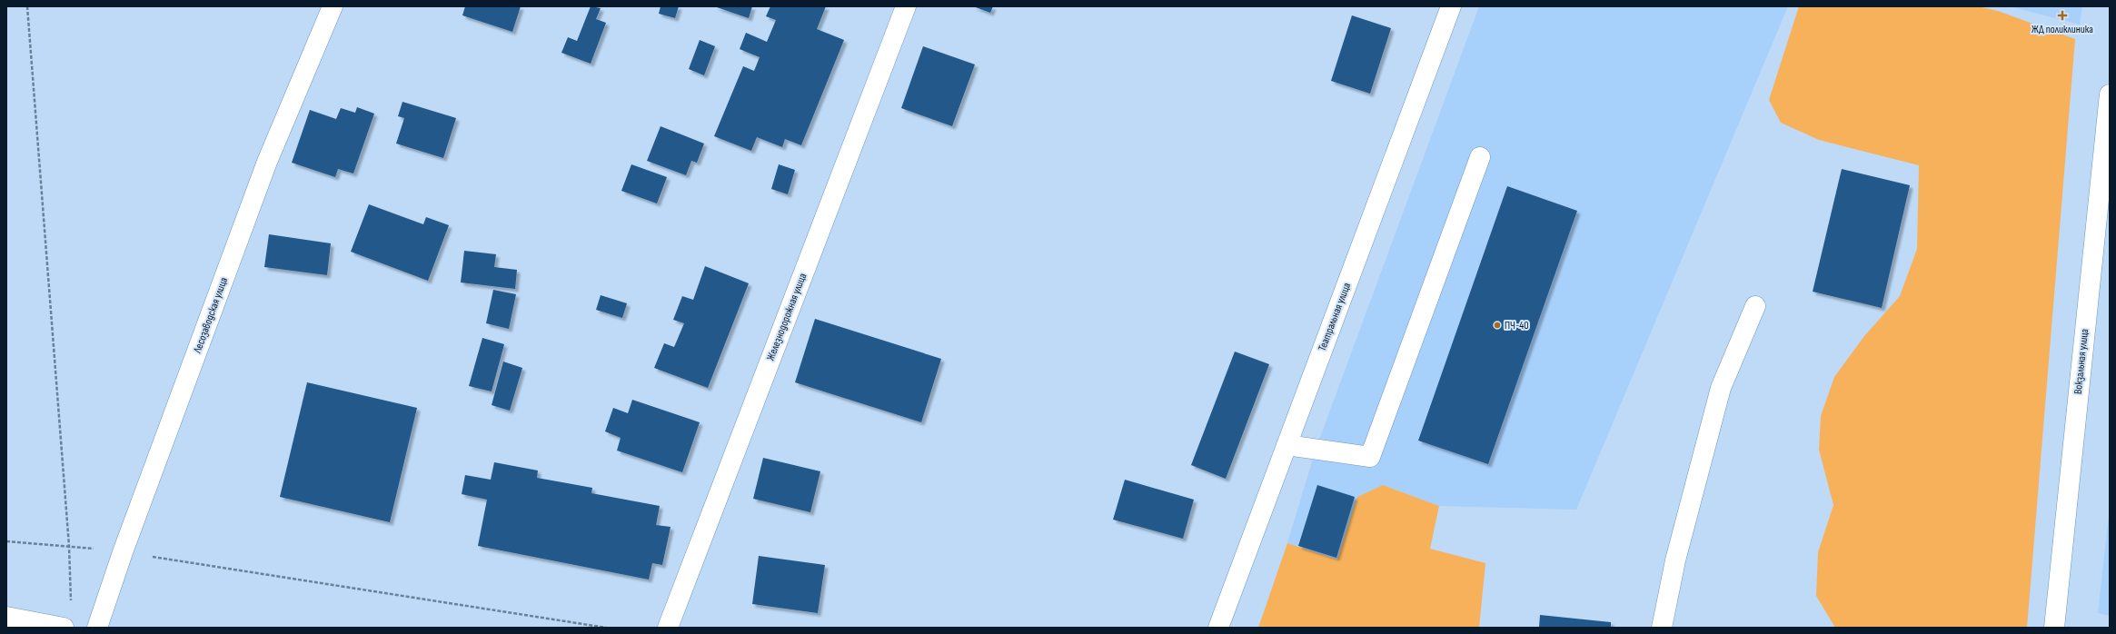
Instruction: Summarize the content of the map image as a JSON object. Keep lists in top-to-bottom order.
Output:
{
  "streets": {
    "street": [
      "Лесозаводская улица",
      "Железнодорожная улица",
      "Театральная улица",
      "Вокзальная улица"
    ]
  },
  "places": {
    "health": ["ЖД поликлиника"],
    "other": ["ПЧ-40"]
  }
}
